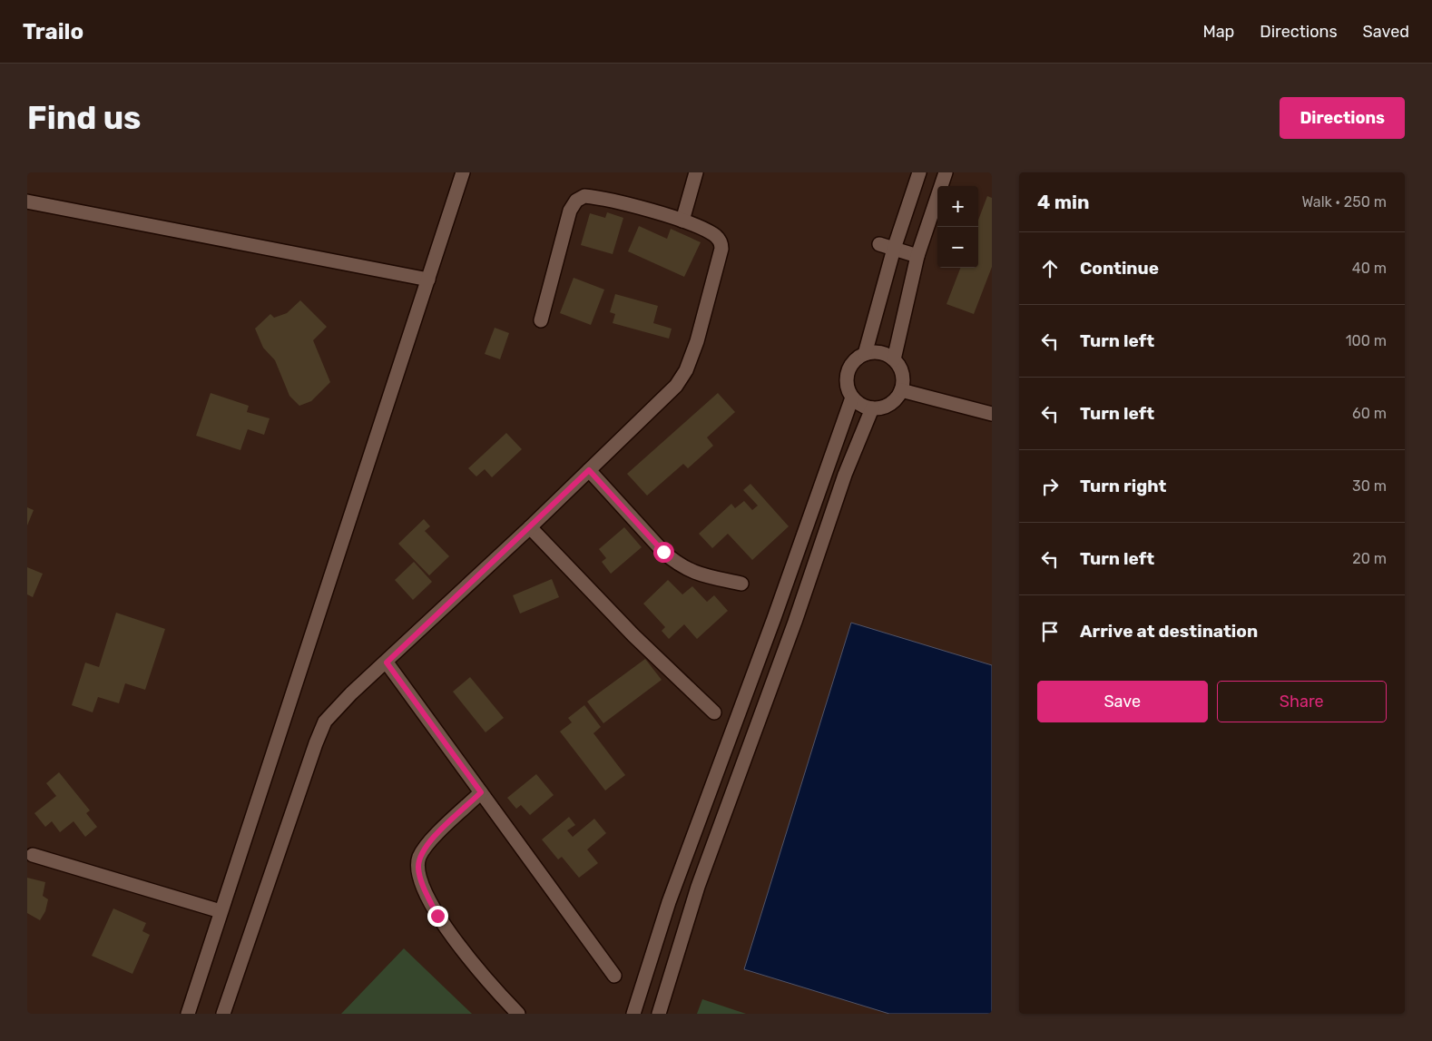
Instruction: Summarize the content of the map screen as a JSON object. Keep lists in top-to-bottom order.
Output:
{
  "page": {
    "header": "Trailo",
    "nav": ["Map", "Directions", "Saved"],
    "buttons": [
      "Directions",
      ["Save", "Share"]
    ],
    "title": "Find us",
    "heading": ["4 min", "Walk · 250 m"],
    "map_buttons": ["+", "−"],
    "list": [
      ["Continue", "40 m"],
      ["Turn left", "100 m"],
      ["Turn left", "60 m"],
      ["Turn right", "30 m"],
      ["Turn left", "20 m"],
      "Arrive at destination"
    ]
  }
}
